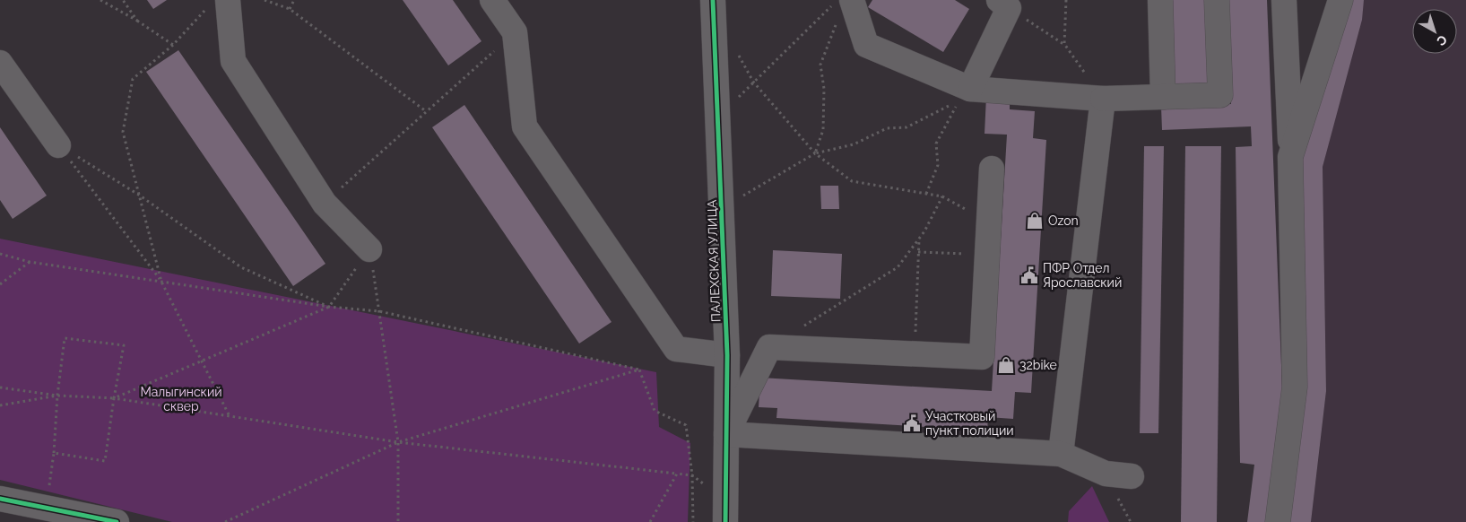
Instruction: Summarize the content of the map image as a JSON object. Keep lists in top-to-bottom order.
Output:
{
  "streets": {
    "street": ["ПАЛЕХСКАЯ УЛИЦА"]
  },
  "parks": ["Малыгинский сквер"],
  "places": {
    "shop": ["Ozon", "32bike"],
    "public building": ["ПФР Отдел Ярославский", "Участковый пункт полиции"]
  },
  "north": "bottom right"
}
